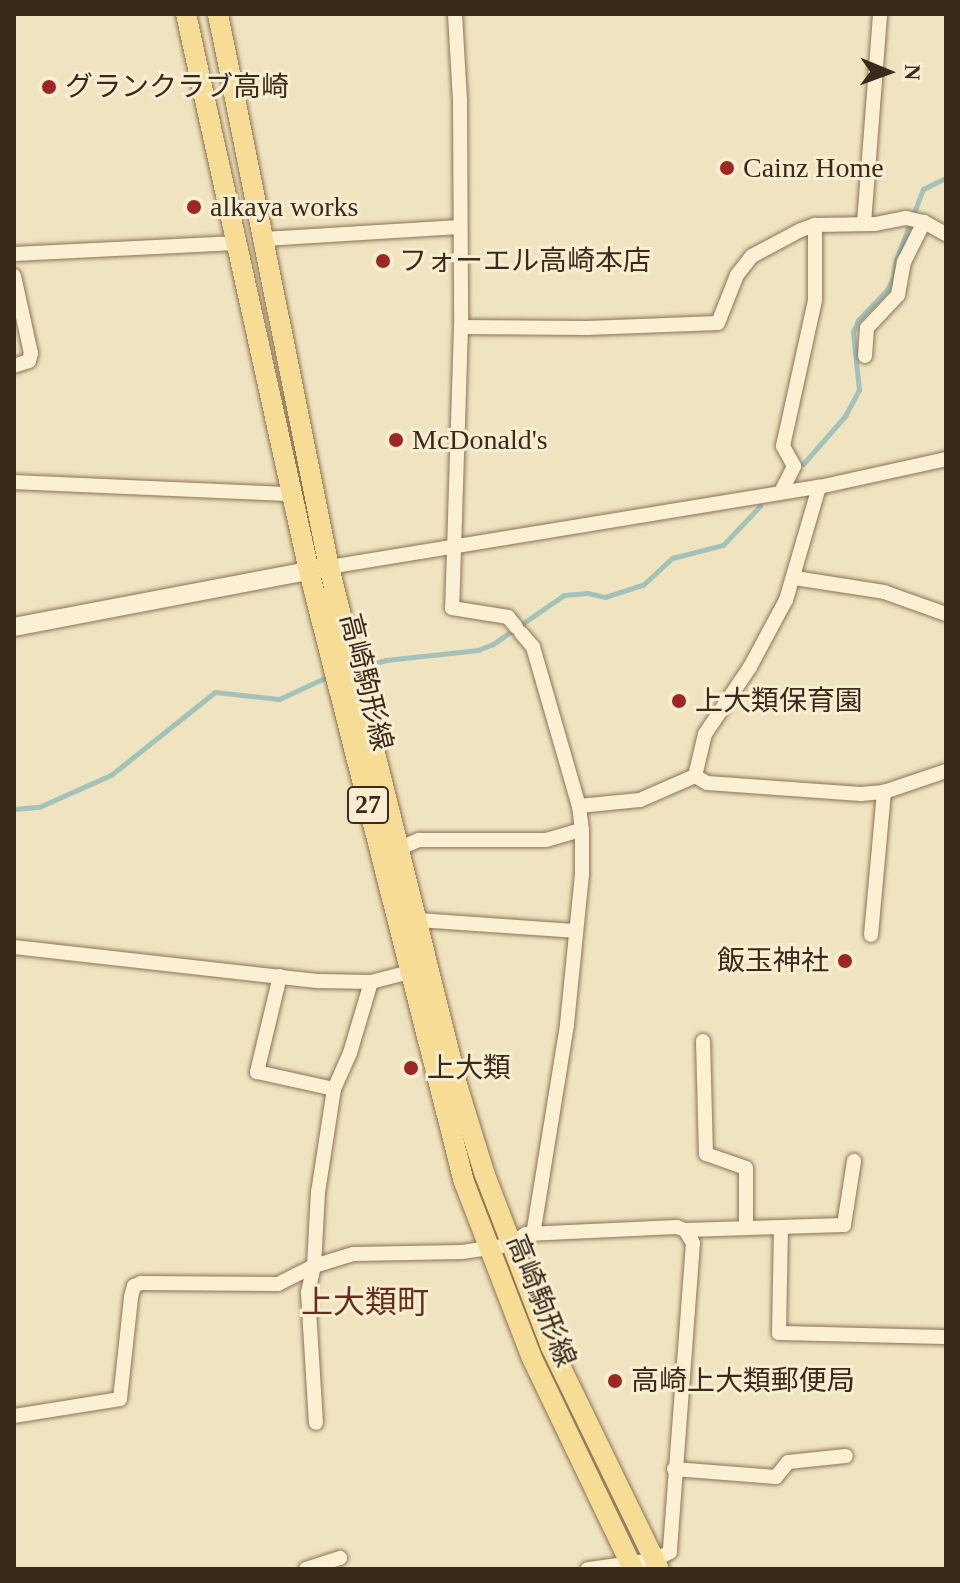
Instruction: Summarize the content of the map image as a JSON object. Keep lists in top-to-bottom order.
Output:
{
  "streets": {
    "main road": ["高崎駒形線", "27"]
  },
  "districts": ["上大類町"],
  "places": [
    "グランクラブ高崎",
    "Cainz Home",
    "alkaya works",
    "フォーエル高崎本店",
    "McDonald's",
    "上大類保育園",
    "飯玉神社",
    "上大類",
    "高崎上大類郵便局"
  ],
  "north": "right"
}
